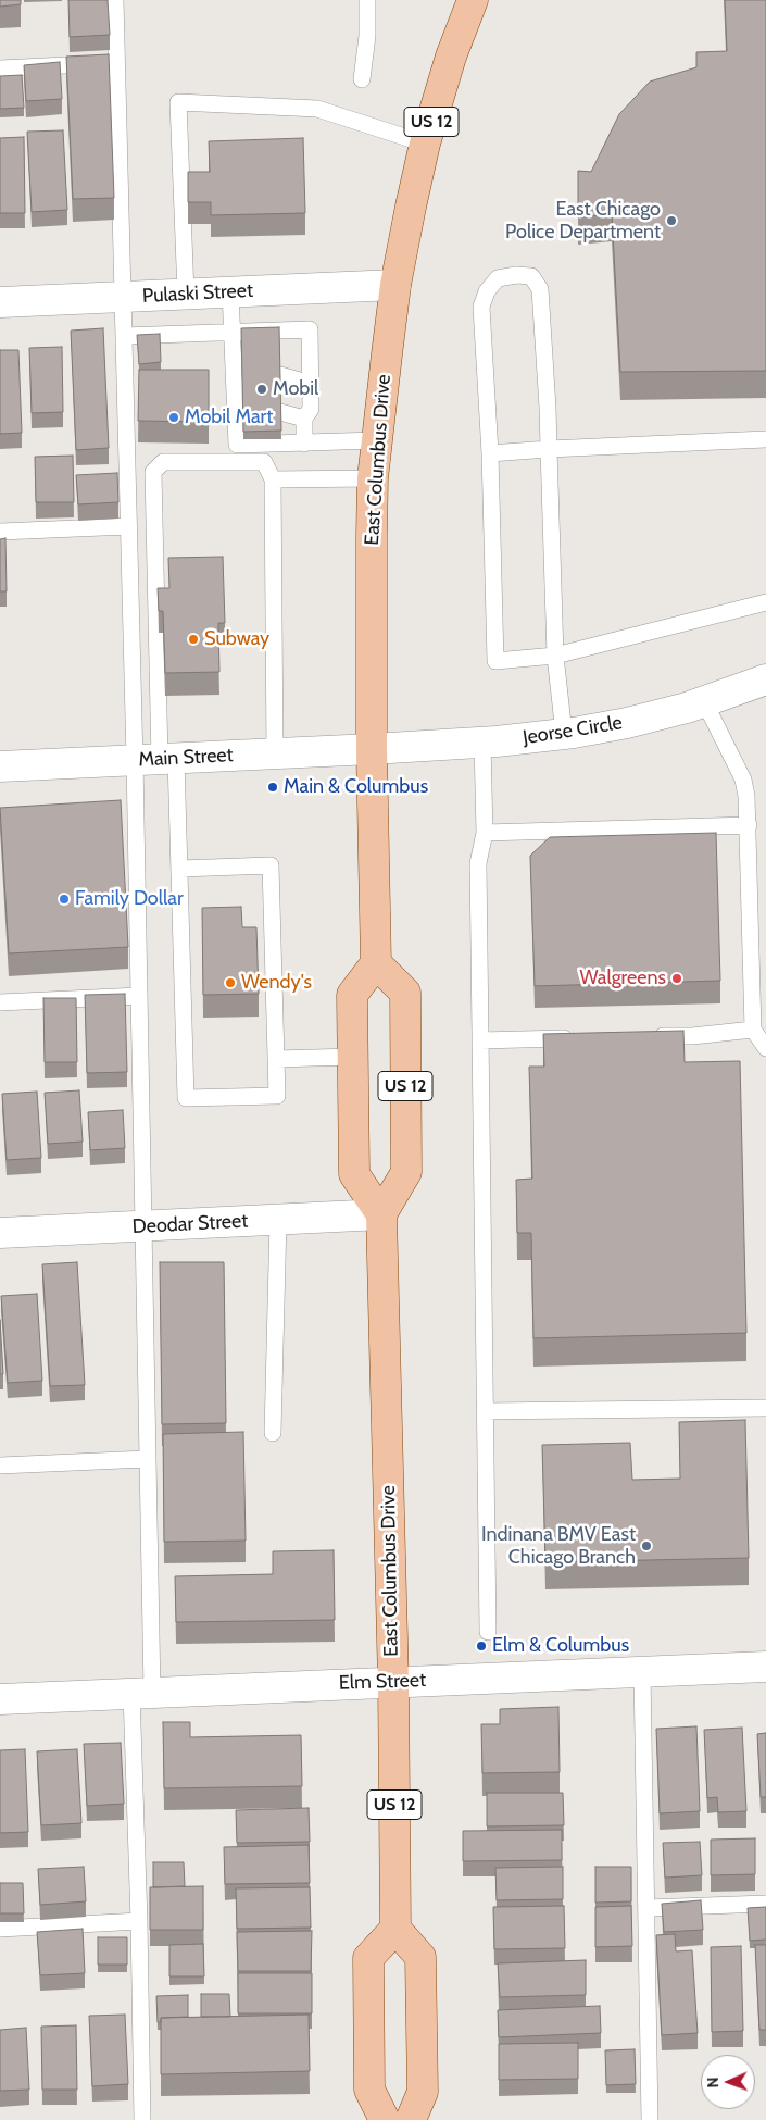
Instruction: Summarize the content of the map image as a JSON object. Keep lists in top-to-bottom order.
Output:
{
  "streets": {
    "main road": ["US 12", "East Columbus Drive"],
    "street": [
      "Pulaski Street",
      "Jeorse Circle",
      "Main Street",
      "Deodar Street",
      "Elm Street"
    ]
  },
  "crossings": [
    ["US 12", "East Columbus Drive"],
    ["US 12", "Deodar Street"],
    ["Pulaski Street", "East Columbus Drive"],
    ["East Columbus Drive", "Jeorse Circle"],
    ["East Columbus Drive", "Main Street"],
    ["East Columbus Drive", "Deodar Street"],
    ["East Columbus Drive", "Elm Street"],
    ["Jeorse Circle", "Main Street"]
  ],
  "places": [
    "East Chicago Police Department",
    "Mobil",
    "Mobil Mart",
    "Subway",
    "Main & Columbus",
    "Family Dollar",
    "Walgreens",
    "Wendy's",
    "Indinana BMV East Chicago Branch",
    "Elm & Columbus"
  ],
  "north": "left"
}
